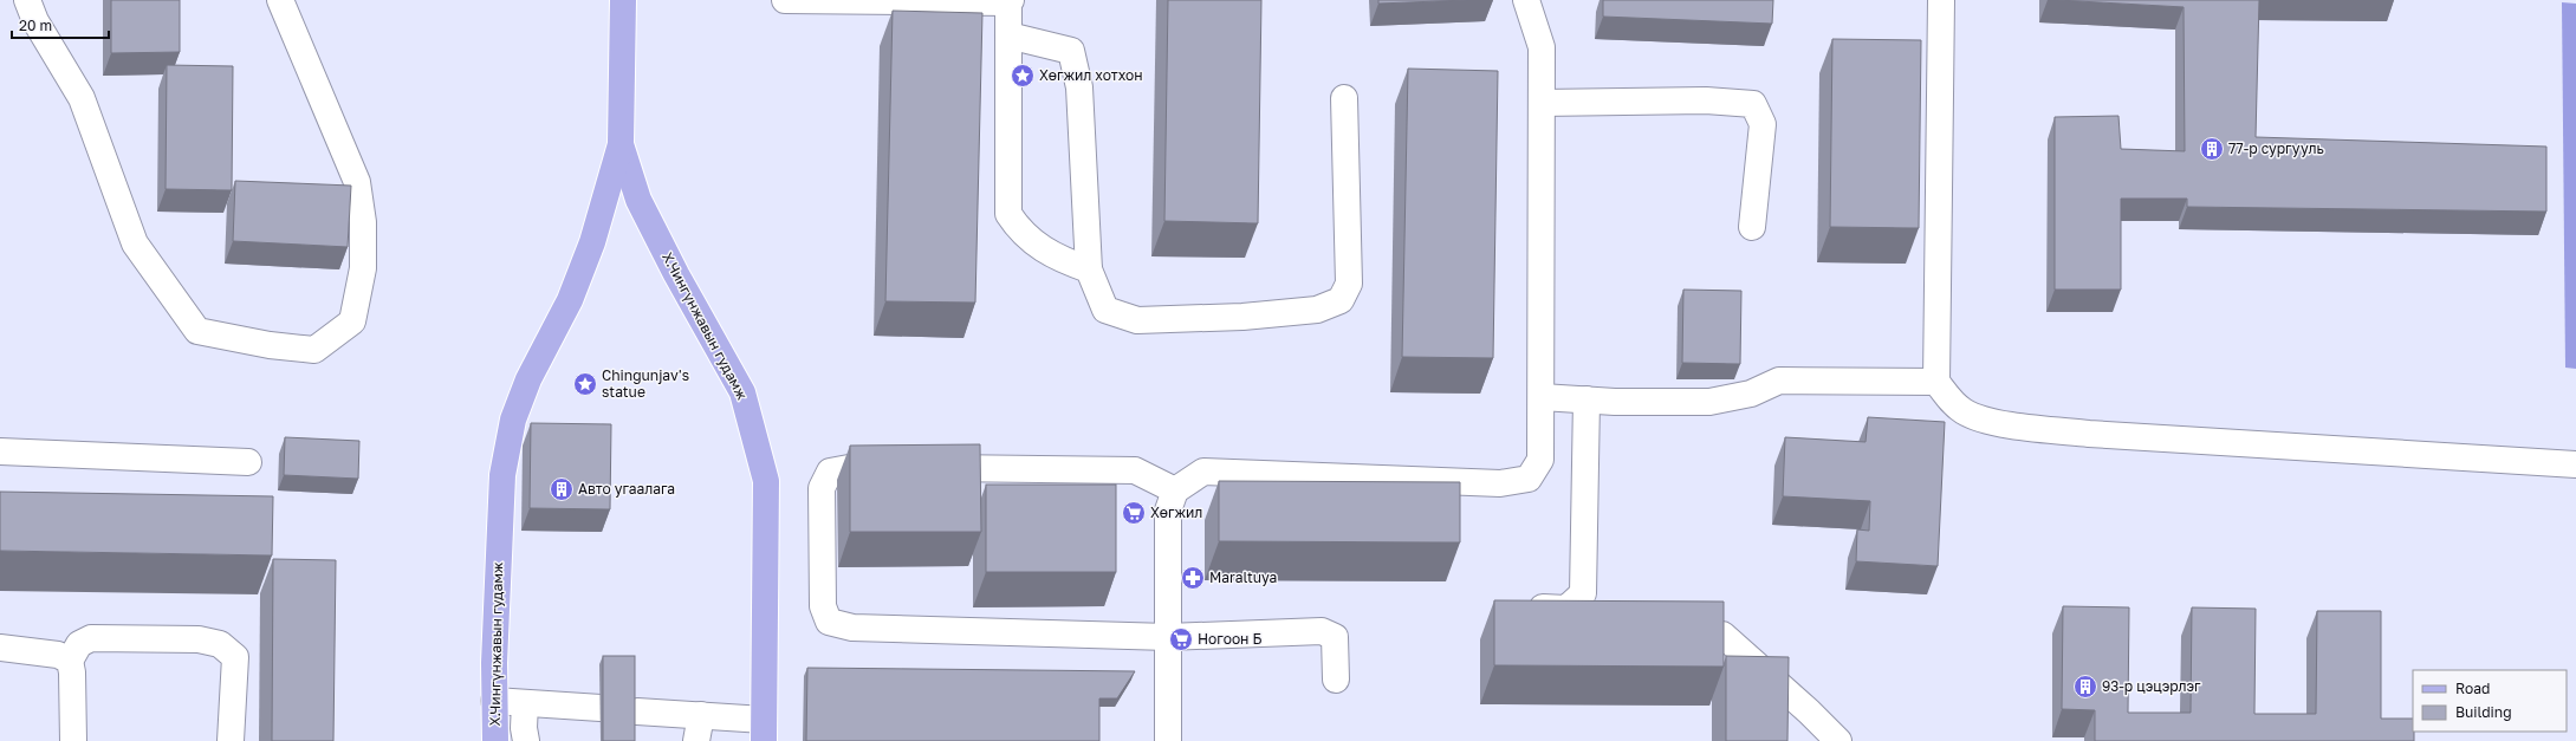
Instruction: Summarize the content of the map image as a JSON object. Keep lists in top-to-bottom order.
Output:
{
  "streets": {
    "main road": ["Х.Чингүнжавын гудамж"]
  },
  "places": {
    "place": ["Хөгжил хотхон", "Chingunjav's statue"],
    "building": ["77-р сургууль", "Авто угаалага", "93-р цэцэрлэг"],
    "supermarket": ["Хөгжил", "Ногоон Б"],
    "pharmacy": ["Maraltuya"]
  },
  "legend": ["Road", "Building"],
  "scale_bar": "20 m"
}
